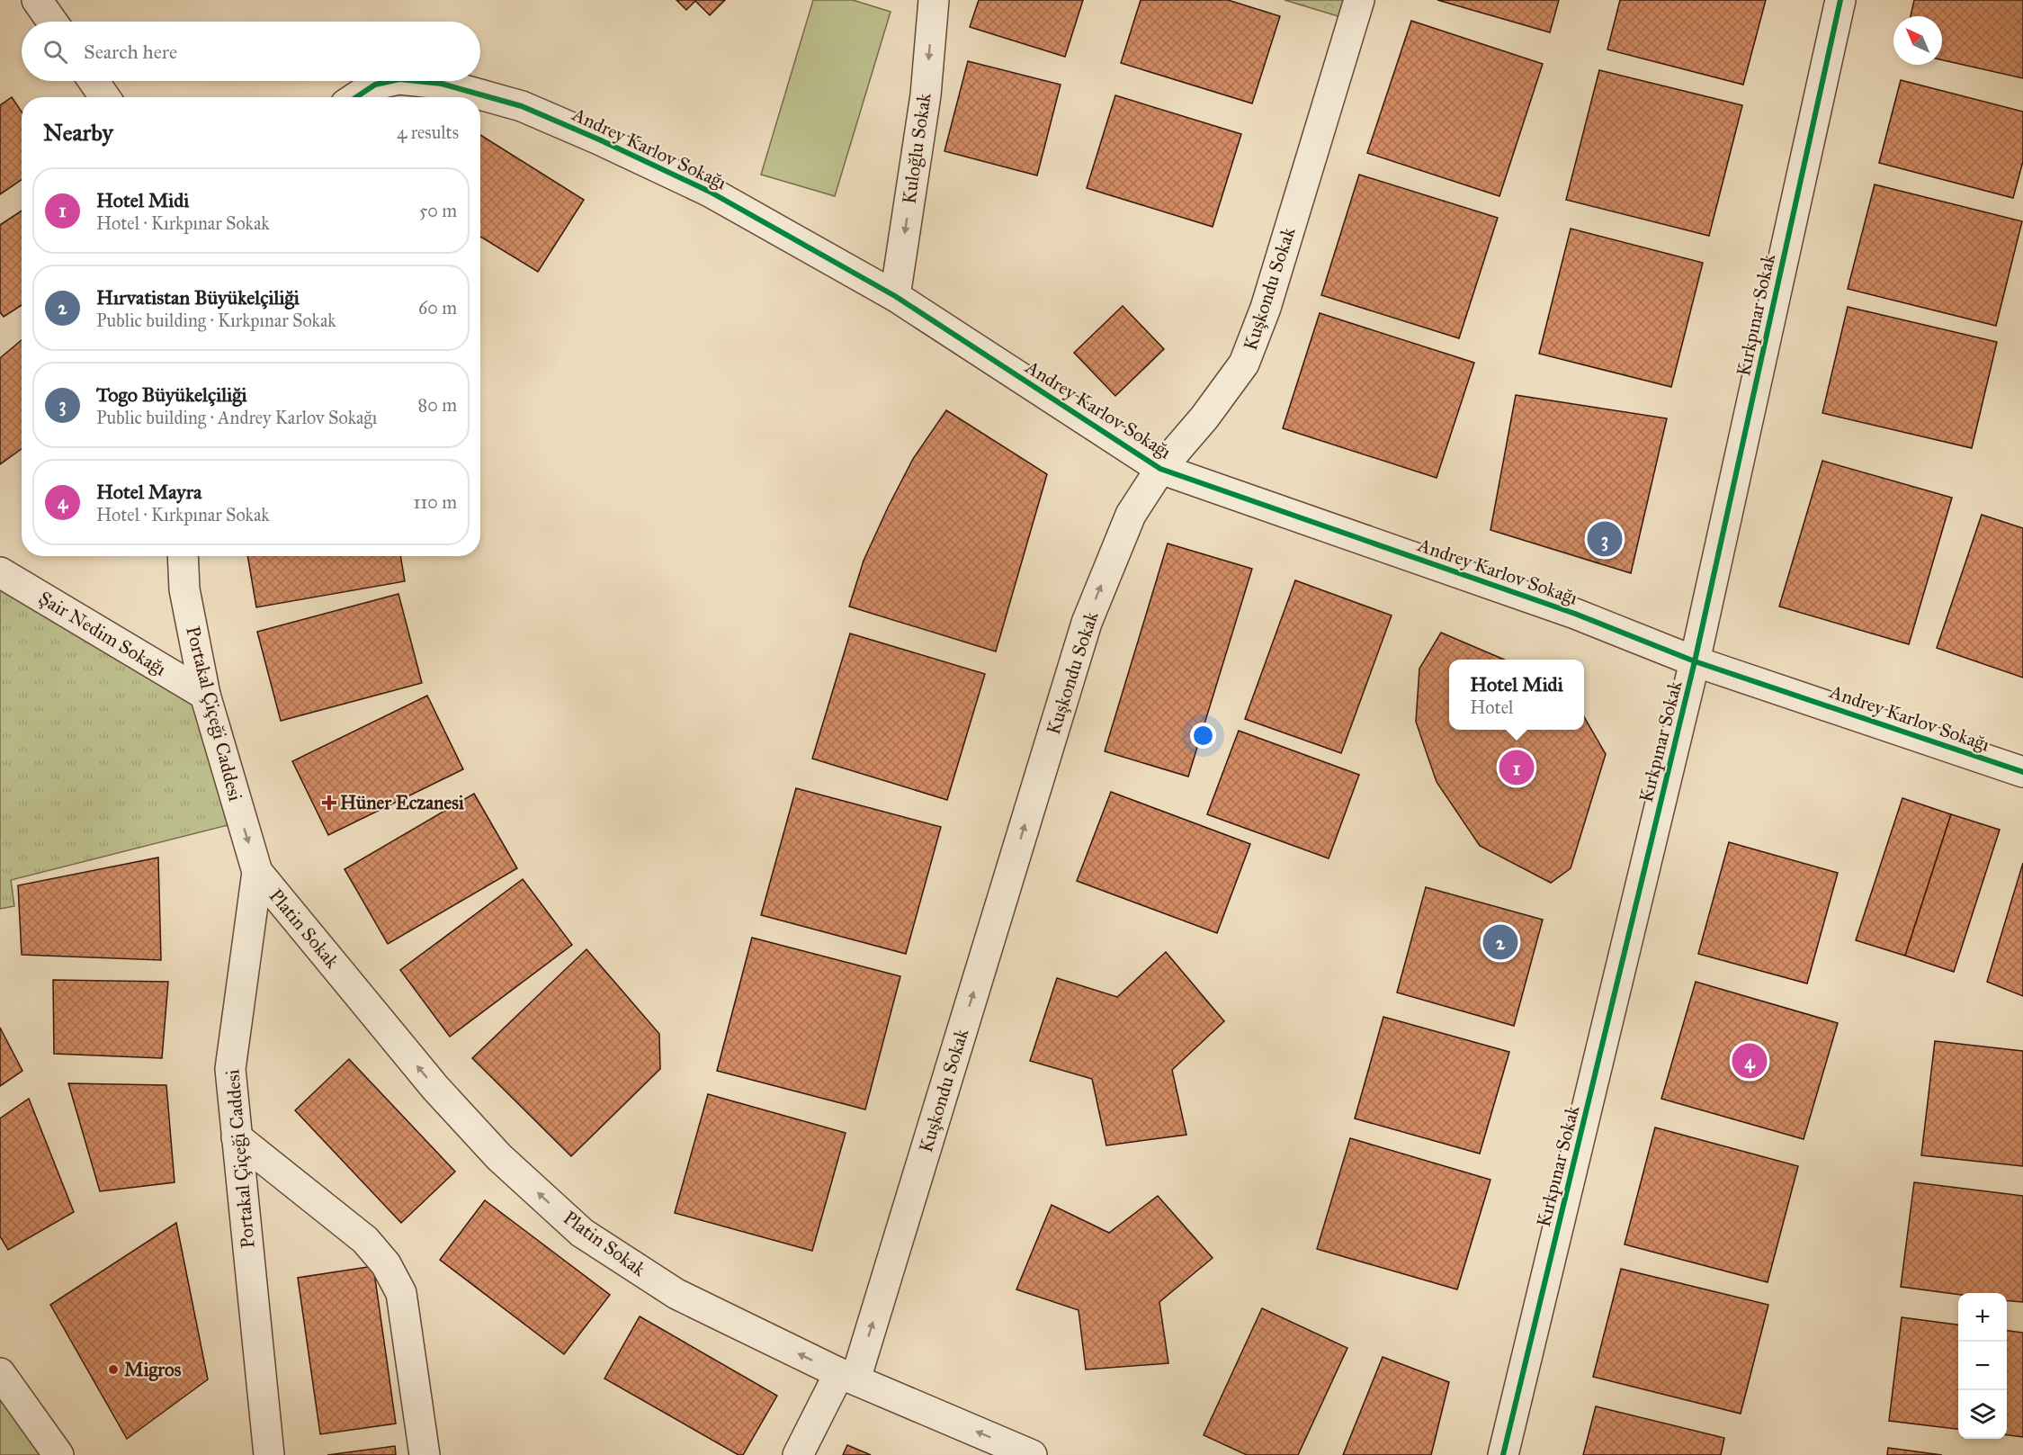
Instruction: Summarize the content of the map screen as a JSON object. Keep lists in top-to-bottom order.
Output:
{
  "streets": {
    "street": [
      "Andrey Karlov Sokağı",
      "Kuloğlu Sokak",
      "Kuşkondu Sokak",
      "Kırkpınar Sokak",
      "Şair Nedim Sokağı",
      "Portakal Çiçeği Caddesi",
      "Platin Sokak"
    ]
  },
  "crossings": [
    ["Andrey Karlov Sokağı", "Kuloğlu Sokak"],
    ["Andrey Karlov Sokağı", "Kuşkondu Sokak"],
    ["Andrey Karlov Sokağı", "Kırkpınar Sokak"],
    ["Kuşkondu Sokak", "Platin Sokak"],
    ["Şair Nedim Sokağı", "Portakal Çiçeği Caddesi"],
    ["Portakal Çiçeği Caddesi", "Platin Sokak"]
  ],
  "one_way": ["Kuloğlu Sokak", "Kuşkondu Sokak", "Platin Sokak"],
  "places": {
    "health": ["Hüner Eczanesi"],
    "other": ["Migros"]
  },
  "north": "top left",
  "page": {
    "search": "Search here",
    "heading": ["Nearby", "4 results"],
    "list": [
      {
        "mark": "1",
        "name": "Hotel Midi",
        "note": "Hotel · Kırkpınar Sokak",
        "value": "50 m"
      },
      {
        "mark": "2",
        "name": "Hırvatistan Büyükelçiliği",
        "note": "Public building · Kırkpınar Sokak",
        "value": "60 m"
      },
      {
        "mark": "3",
        "name": "Togo Büyükelçiliği",
        "note": "Public building · Andrey Karlov Sokağı",
        "value": "80 m"
      },
      {
        "mark": "4",
        "name": "Hotel Mayra",
        "note": "Hotel · Kırkpınar Sokak",
        "value": "110 m"
      }
    ],
    "pins": [
      "3",
      "1",
      "2",
      "4"
    ],
    "popup": ["Hotel Midi", "Hotel"],
    "map_buttons": ["+", "−"]
  }
}
